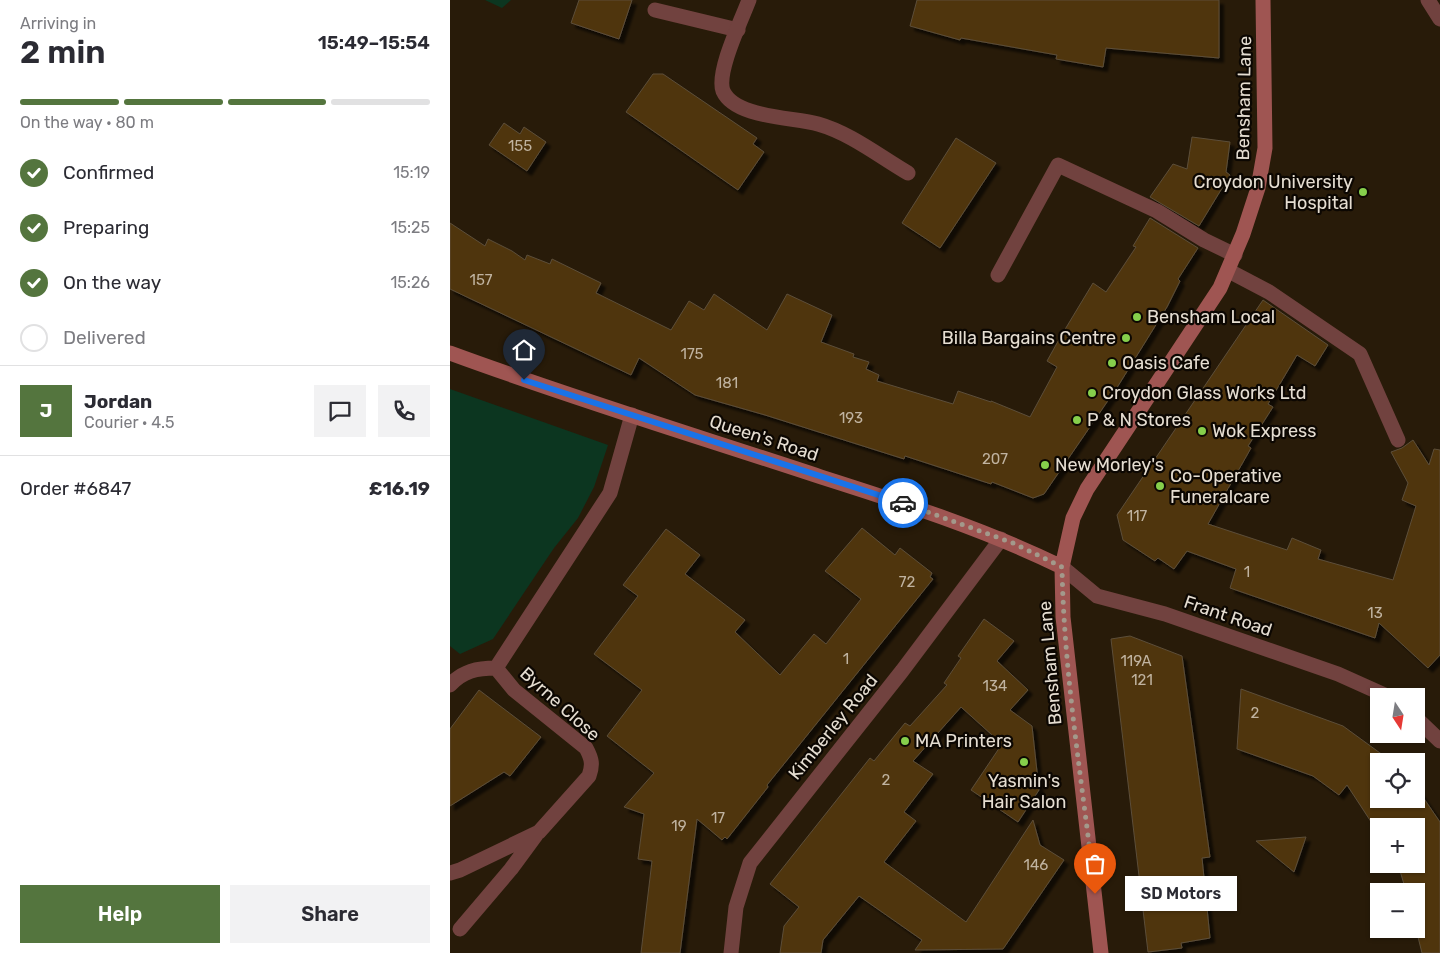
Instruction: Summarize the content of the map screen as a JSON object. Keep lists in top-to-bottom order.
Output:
{
  "streets": {
    "street": [
      "Bensham Lane",
      "Queen's Road",
      "Frant Road",
      "Byrne Close",
      "Kimberley Road"
    ]
  },
  "crossings": [
    ["Bensham Lane", "Queen's Road"],
    ["Bensham Lane", "Frant Road"],
    ["Queen's Road", "Frant Road"],
    ["Queen's Road", "Kimberley Road"]
  ],
  "places": [
    "Croydon University Hospital",
    "Bensham Local",
    "Billa Bargains Centre",
    "Oasis Cafe",
    "Croydon Glass Works Ltd",
    "P & N Stores",
    "Wok Express",
    "New Morley's",
    "Co-Operative Funeralcare",
    "MA Printers",
    "Yasmin's Hair Salon",
    "SD Motors"
  ],
  "house_numbers": [
    "155",
    "157",
    "175",
    "181",
    "193",
    "207",
    "117",
    "1",
    "72",
    "13",
    "1",
    "119A",
    "121",
    "134",
    "2",
    "2",
    "17",
    "19",
    "146"
  ],
  "north": "bottom",
  "page": {
    "heading": ["2 min", "Arriving in", "15:49–15:54"],
    "panel": [
      "Jordan",
      "Courier · 4.5",
      "Order #6847",
      "£16.19"
    ],
    "bar": "On the way · 80 m",
    "list": [
      ["Confirmed", "15:19"],
      ["Preparing", "15:25"],
      ["On the way", "15:26"],
      "Delivered"
    ],
    "round": "J",
    "map_buttons": ["+", "−"],
    "buttons": ["Help", "Share"],
    "bubble": "SD Motors"
  }
}
